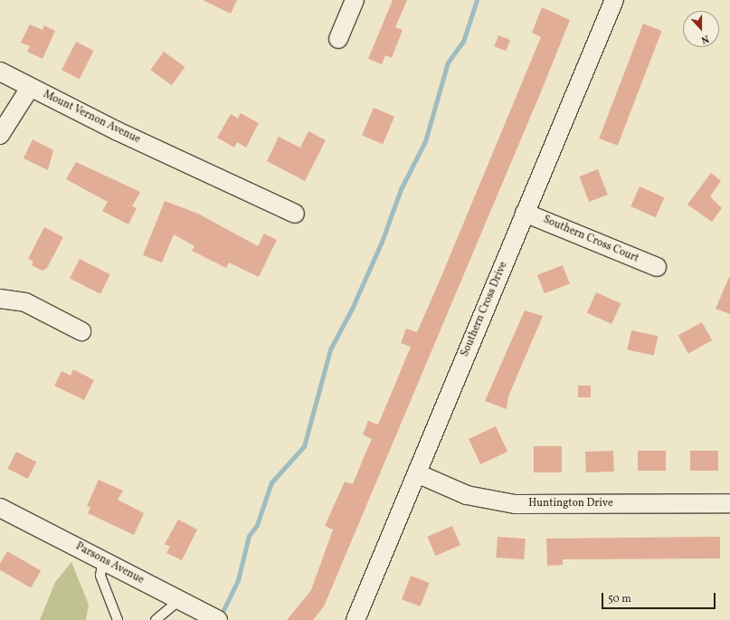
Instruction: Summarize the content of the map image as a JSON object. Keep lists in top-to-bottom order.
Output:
{
  "streets": {
    "street": [
      "Mount Vernon Avenue",
      "Southern Cross Court",
      "Southern Cross Drive",
      "Huntington Drive",
      "Parsons Avenue"
    ]
  },
  "crossings": [
    ["Southern Cross Court", "Southern Cross Drive"],
    ["Southern Cross Drive", "Huntington Drive"]
  ],
  "scale_bar": "50 m",
  "north": "bottom"
}
